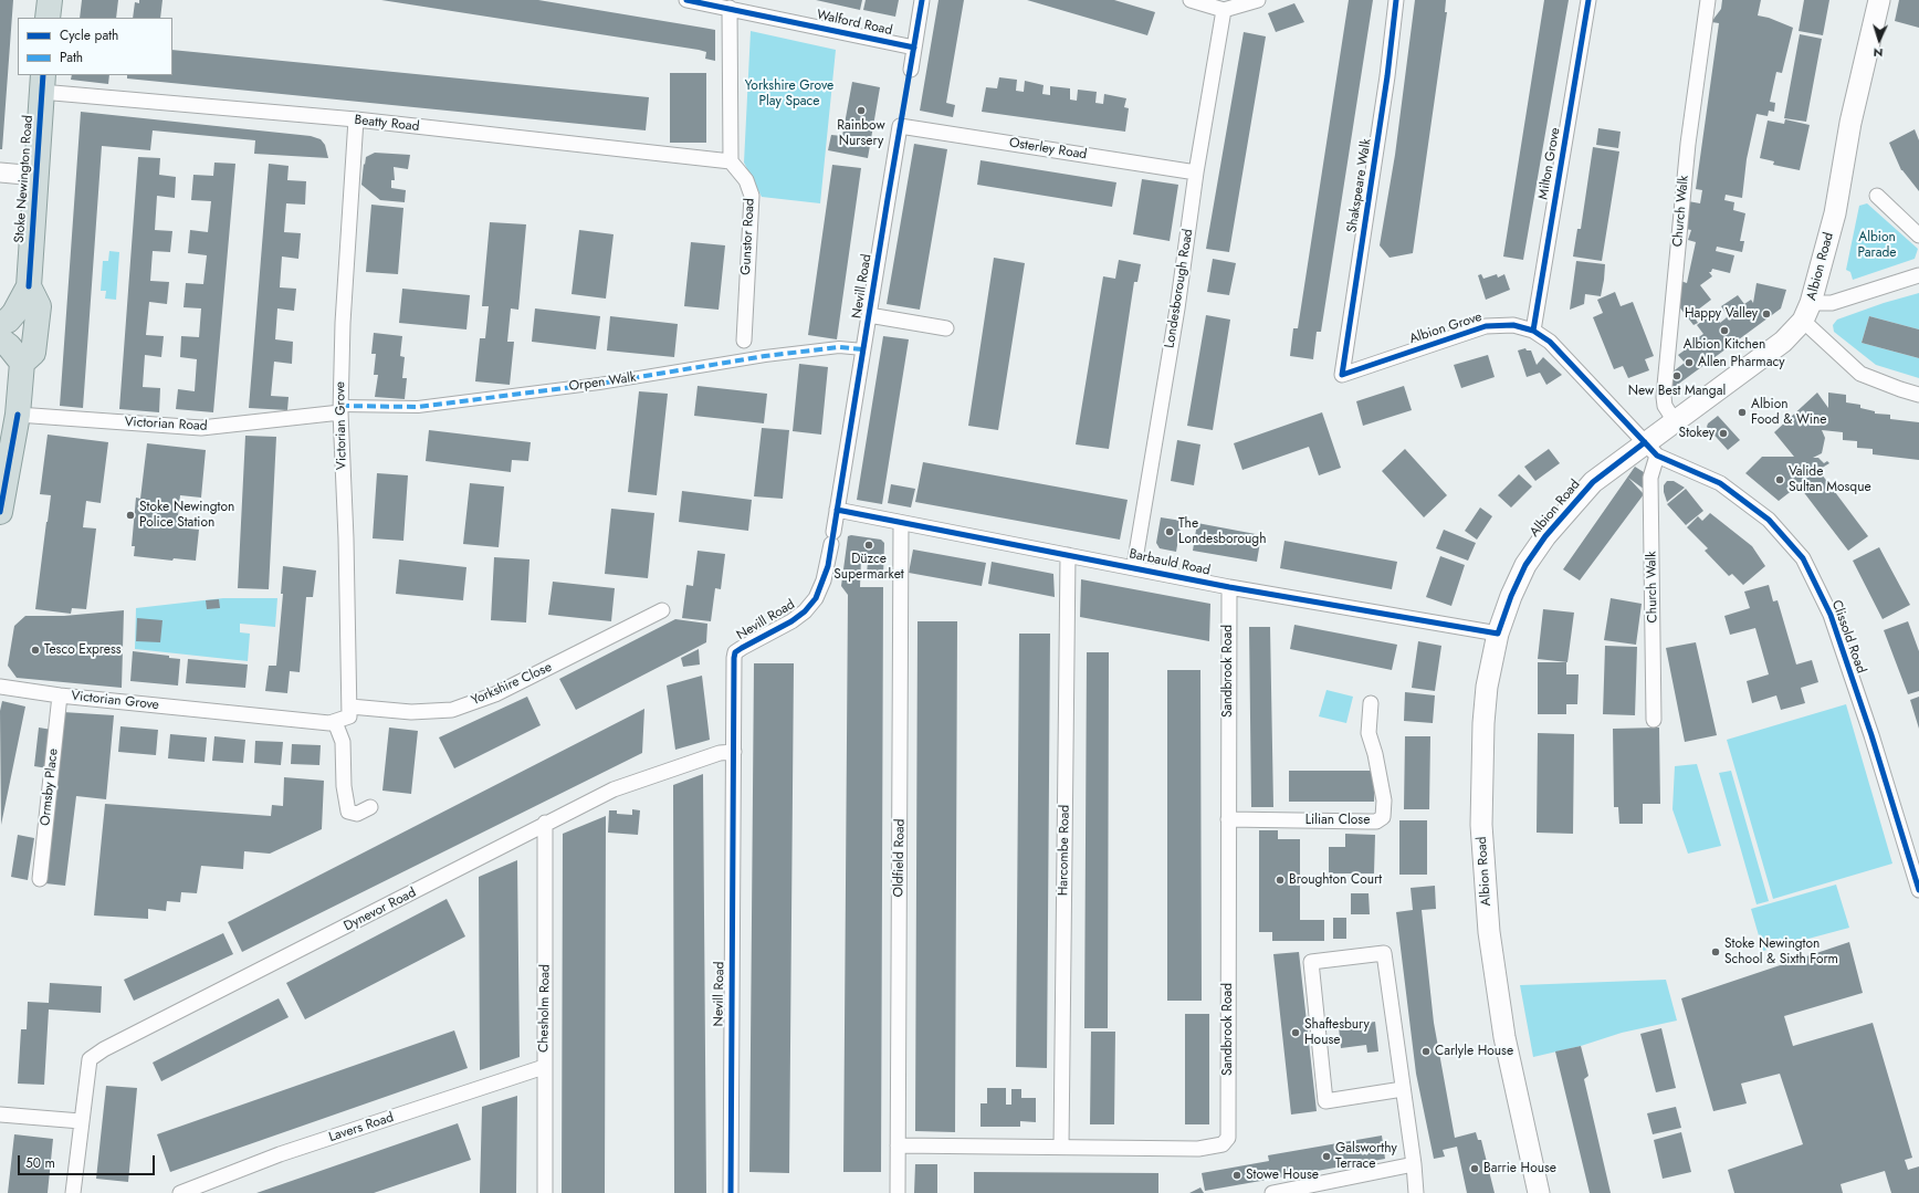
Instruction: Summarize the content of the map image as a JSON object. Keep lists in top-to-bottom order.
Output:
{
  "streets": {
    "highway": ["Stoke Newington Road"],
    "main road": ["Albion Road"],
    "street": [
      "Walford Road",
      "Beatty Road",
      "Osterley Road",
      "Milton Grove",
      "Shakspeare Walk",
      "Church Walk",
      "Gunstor Road",
      "Nevill Road",
      "Londesborough Road",
      "Albion Grove",
      "Orpen Walk",
      "Victorian Road",
      "Victorian Grove",
      "Barbauld Road",
      "Clissold Road",
      "Sandbrook Road",
      "Yorkshire Close",
      "Ormsby Place",
      "Lilian Close",
      "Harcombe Road",
      "Oldfield Road",
      "Dynevor Road",
      "Chesholm Road",
      "Lavers Road"
    ]
  },
  "crossings": [
    ["Beatty Road", "Stoke Newington Road"],
    ["Beatty Road", "Gunstor Road"],
    ["Beatty Road", "Victorian Grove"],
    ["Osterley Road", "Nevill Road"],
    ["Osterley Road", "Londesborough Road"],
    ["Milton Grove", "Albion Grove"],
    ["Shakspeare Walk", "Albion Grove"],
    ["Church Walk", "Albion Road"],
    ["Church Walk", "Albion Grove"],
    ["Church Walk", "Clissold Road"],
    ["Albion Road", "Albion Grove"],
    ["Albion Road", "Barbauld Road"],
    ["Albion Road", "Clissold Road"],
    ["Nevill Road", "Orpen Walk"],
    ["Nevill Road", "Barbauld Road"],
    ["Nevill Road", "Dynevor Road"],
    ["Londesborough Road", "Barbauld Road"],
    ["Albion Grove", "Clissold Road"],
    ["Orpen Walk", "Victorian Road"],
    ["Orpen Walk", "Victorian Grove"],
    ["Victorian Road", "Victorian Grove"],
    ["Victorian Grove", "Yorkshire Close"],
    ["Victorian Grove", "Ormsby Place"],
    ["Barbauld Road", "Sandbrook Road"],
    ["Barbauld Road", "Harcombe Road"],
    ["Barbauld Road", "Oldfield Road"],
    ["Sandbrook Road", "Lilian Close"],
    ["Sandbrook Road", "Harcombe Road"],
    ["Sandbrook Road", "Oldfield Road"],
    ["Dynevor Road", "Chesholm Road"],
    ["Chesholm Road", "Lavers Road"]
  ],
  "parks": ["Yorkshire Grove Play Space", "Albion Parade"],
  "places": [
    "Rainbow Nursery",
    "Happy Valley",
    "Albion Kitchen",
    "Allen Pharmacy",
    "New Best Mangal",
    "Albion Food & Wine",
    "Stokey",
    "Valide Sultan Mosque",
    "Stoke Newington Police Station",
    "The Londesborough",
    "Düzce Supermarket",
    "Tesco Express",
    "Broughton Court",
    "Stoke Newington School & Sixth Form",
    "Shaftesbury House",
    "Carlyle House",
    "Galsworthy Terrace",
    "Barrie House",
    "Stowe House"
  ],
  "legend": ["Cycle path", "Path"],
  "scale_bar": "50 m",
  "north": "bottom"
}
